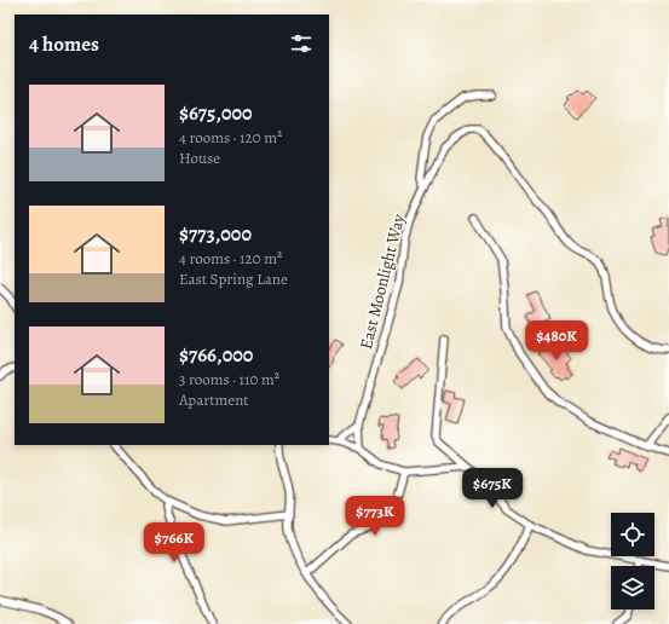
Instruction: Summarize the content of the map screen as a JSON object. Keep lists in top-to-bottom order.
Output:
{
  "streets": {
    "street": ["East Moonlight Way"]
  },
  "page": {
    "heading": "4 homes",
    "list": [
      {
        "name": "$675,000",
        "note": "4 rooms · 120 m² · House"
      },
      {
        "name": "$773,000",
        "note": "4 rooms · 120 m² · East Spring Lane"
      },
      {
        "name": "$766,000",
        "note": "3 rooms · 110 m² · Apartment"
      }
    ],
    "price": [
      "$480K",
      "$675K",
      "$773K",
      "$766K"
    ]
  }
}
